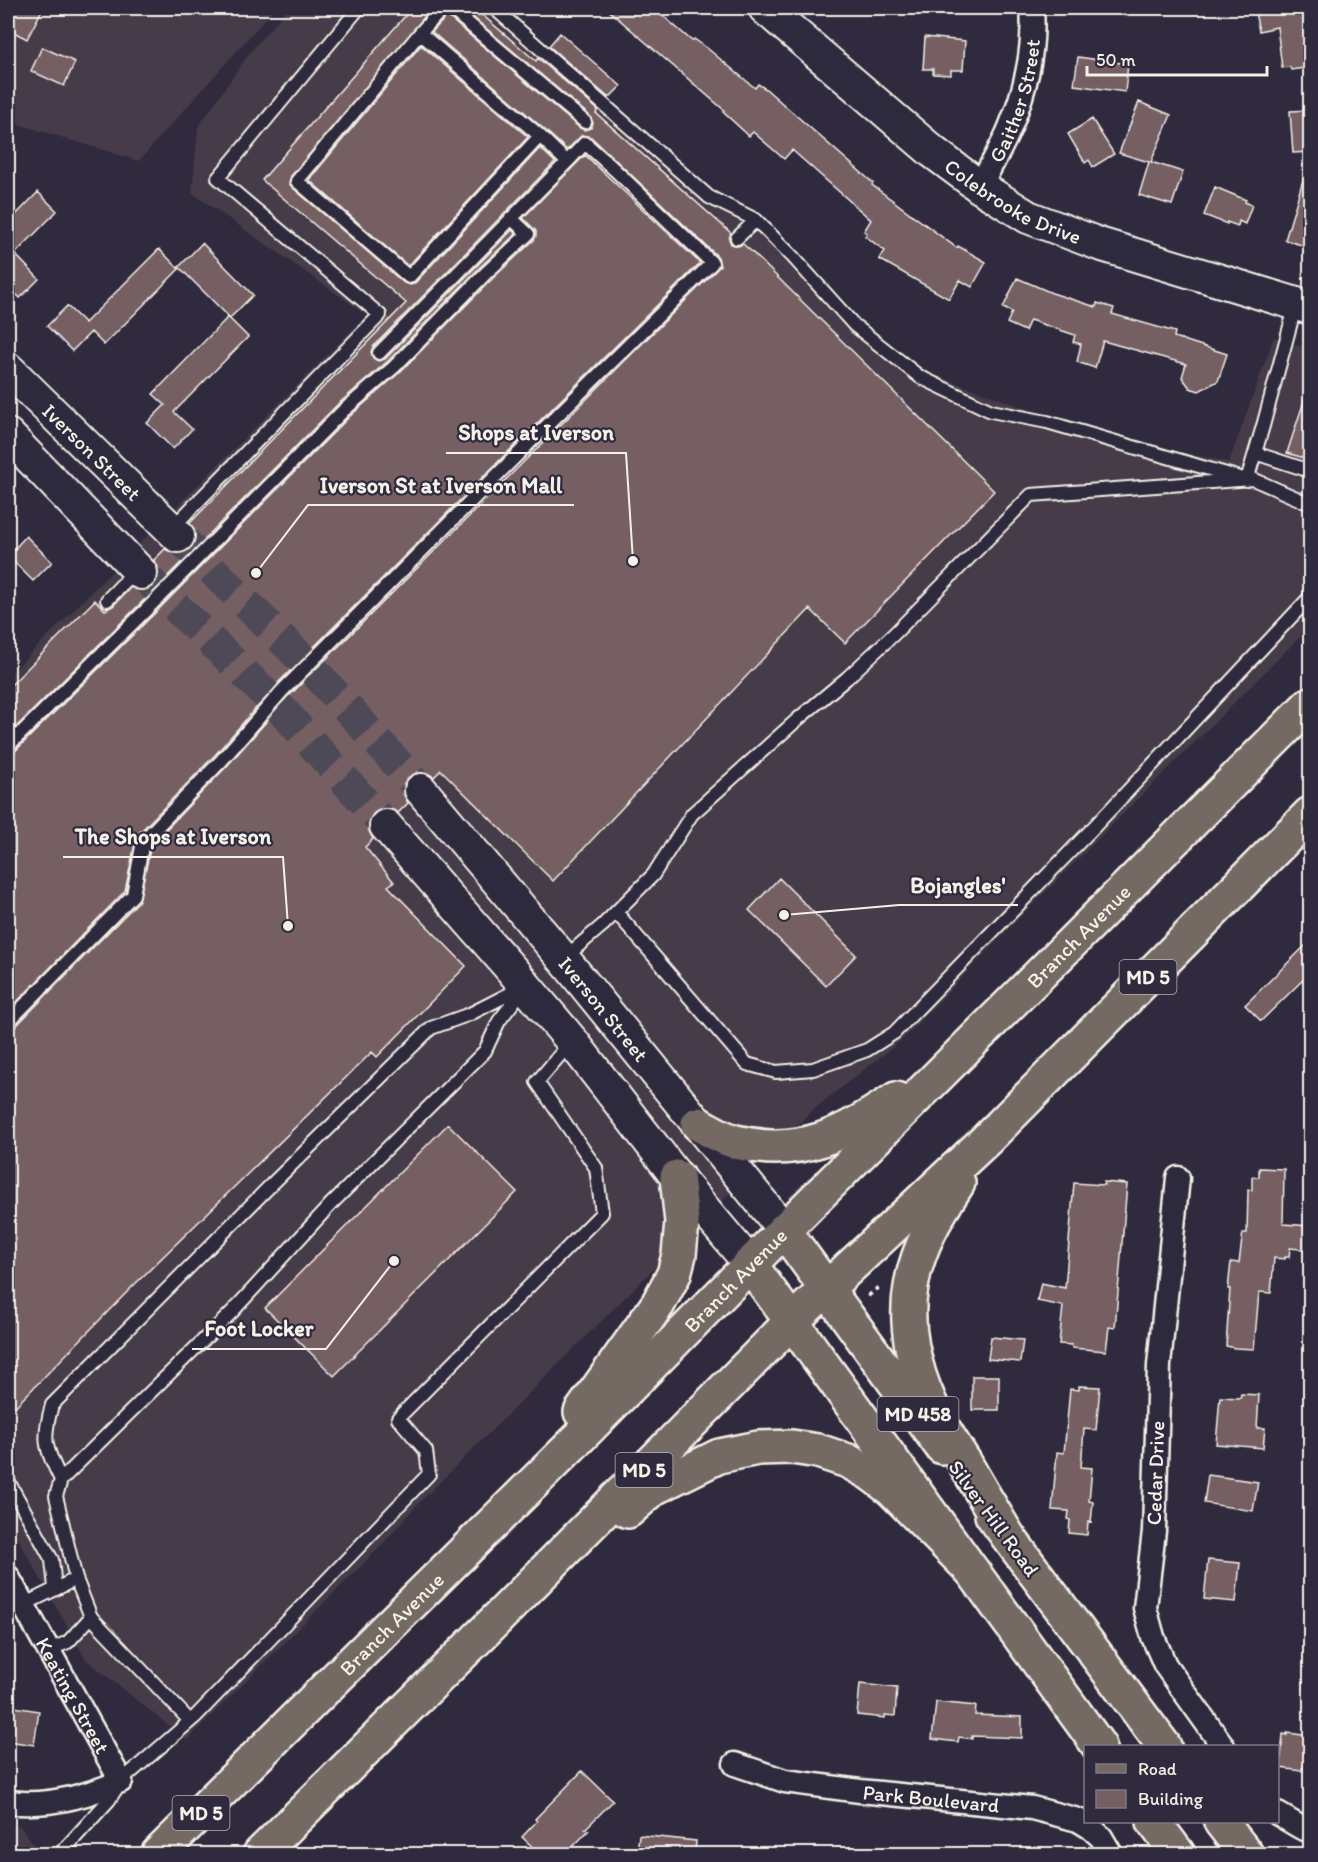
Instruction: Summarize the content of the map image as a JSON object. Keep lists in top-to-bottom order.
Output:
{
  "streets": {
    "main road": [
      "Colebrooke Drive",
      "Iverson Street",
      "Branch Avenue",
      "MD 5",
      "MD 458",
      "Silver Hill Road"
    ],
    "street": [
      "Gaither Street",
      "Cedar Drive",
      "Keating Street",
      "Park Boulevard"
    ]
  },
  "crossings": [
    ["Gaither Street", "Colebrooke Drive"],
    ["Iverson Street", "Branch Avenue"],
    ["Iverson Street", "Silver Hill Road"],
    ["Branch Avenue", "MD 458"],
    ["Branch Avenue", "Silver Hill Road"],
    ["MD 5", "MD 458"],
    ["MD 5", "Silver Hill Road"]
  ],
  "places": [
    "Shops at Iverson",
    "Iverson St at Iverson Mall",
    "Bojangles'",
    "The Shops at Iverson",
    "Foot Locker"
  ],
  "legend": ["Road", "Building"],
  "scale_bar": "50 m"
}
